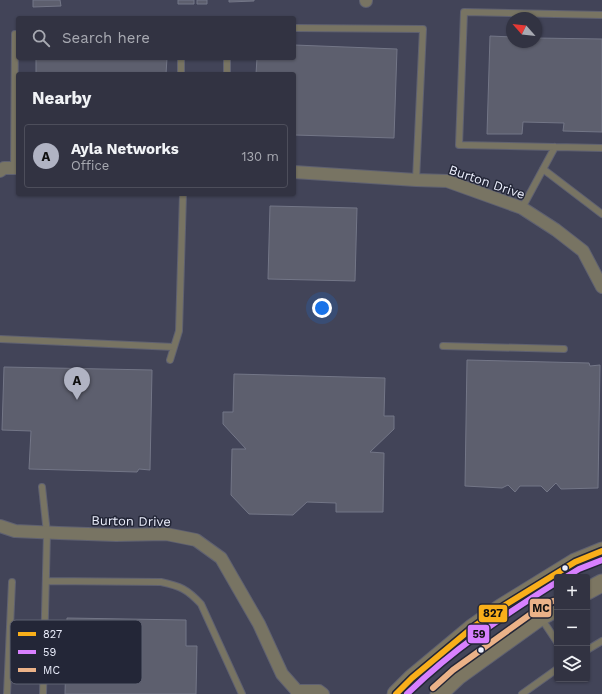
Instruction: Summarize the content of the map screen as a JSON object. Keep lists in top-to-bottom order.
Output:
{
  "streets": {
    "street": ["Burton Drive"]
  },
  "lines": ["transit line 827", "transit line 59", "transit line MC"],
  "legend": ["827", "59", "MC"],
  "north": "top left",
  "page": {
    "search": "Search here",
    "heading": "Nearby",
    "list": [
      {
        "mark": "A",
        "name": "Ayla Networks",
        "note": "Office",
        "value": "130 m"
      }
    ],
    "pins": "A",
    "map_buttons": ["+", "−"]
  }
}
